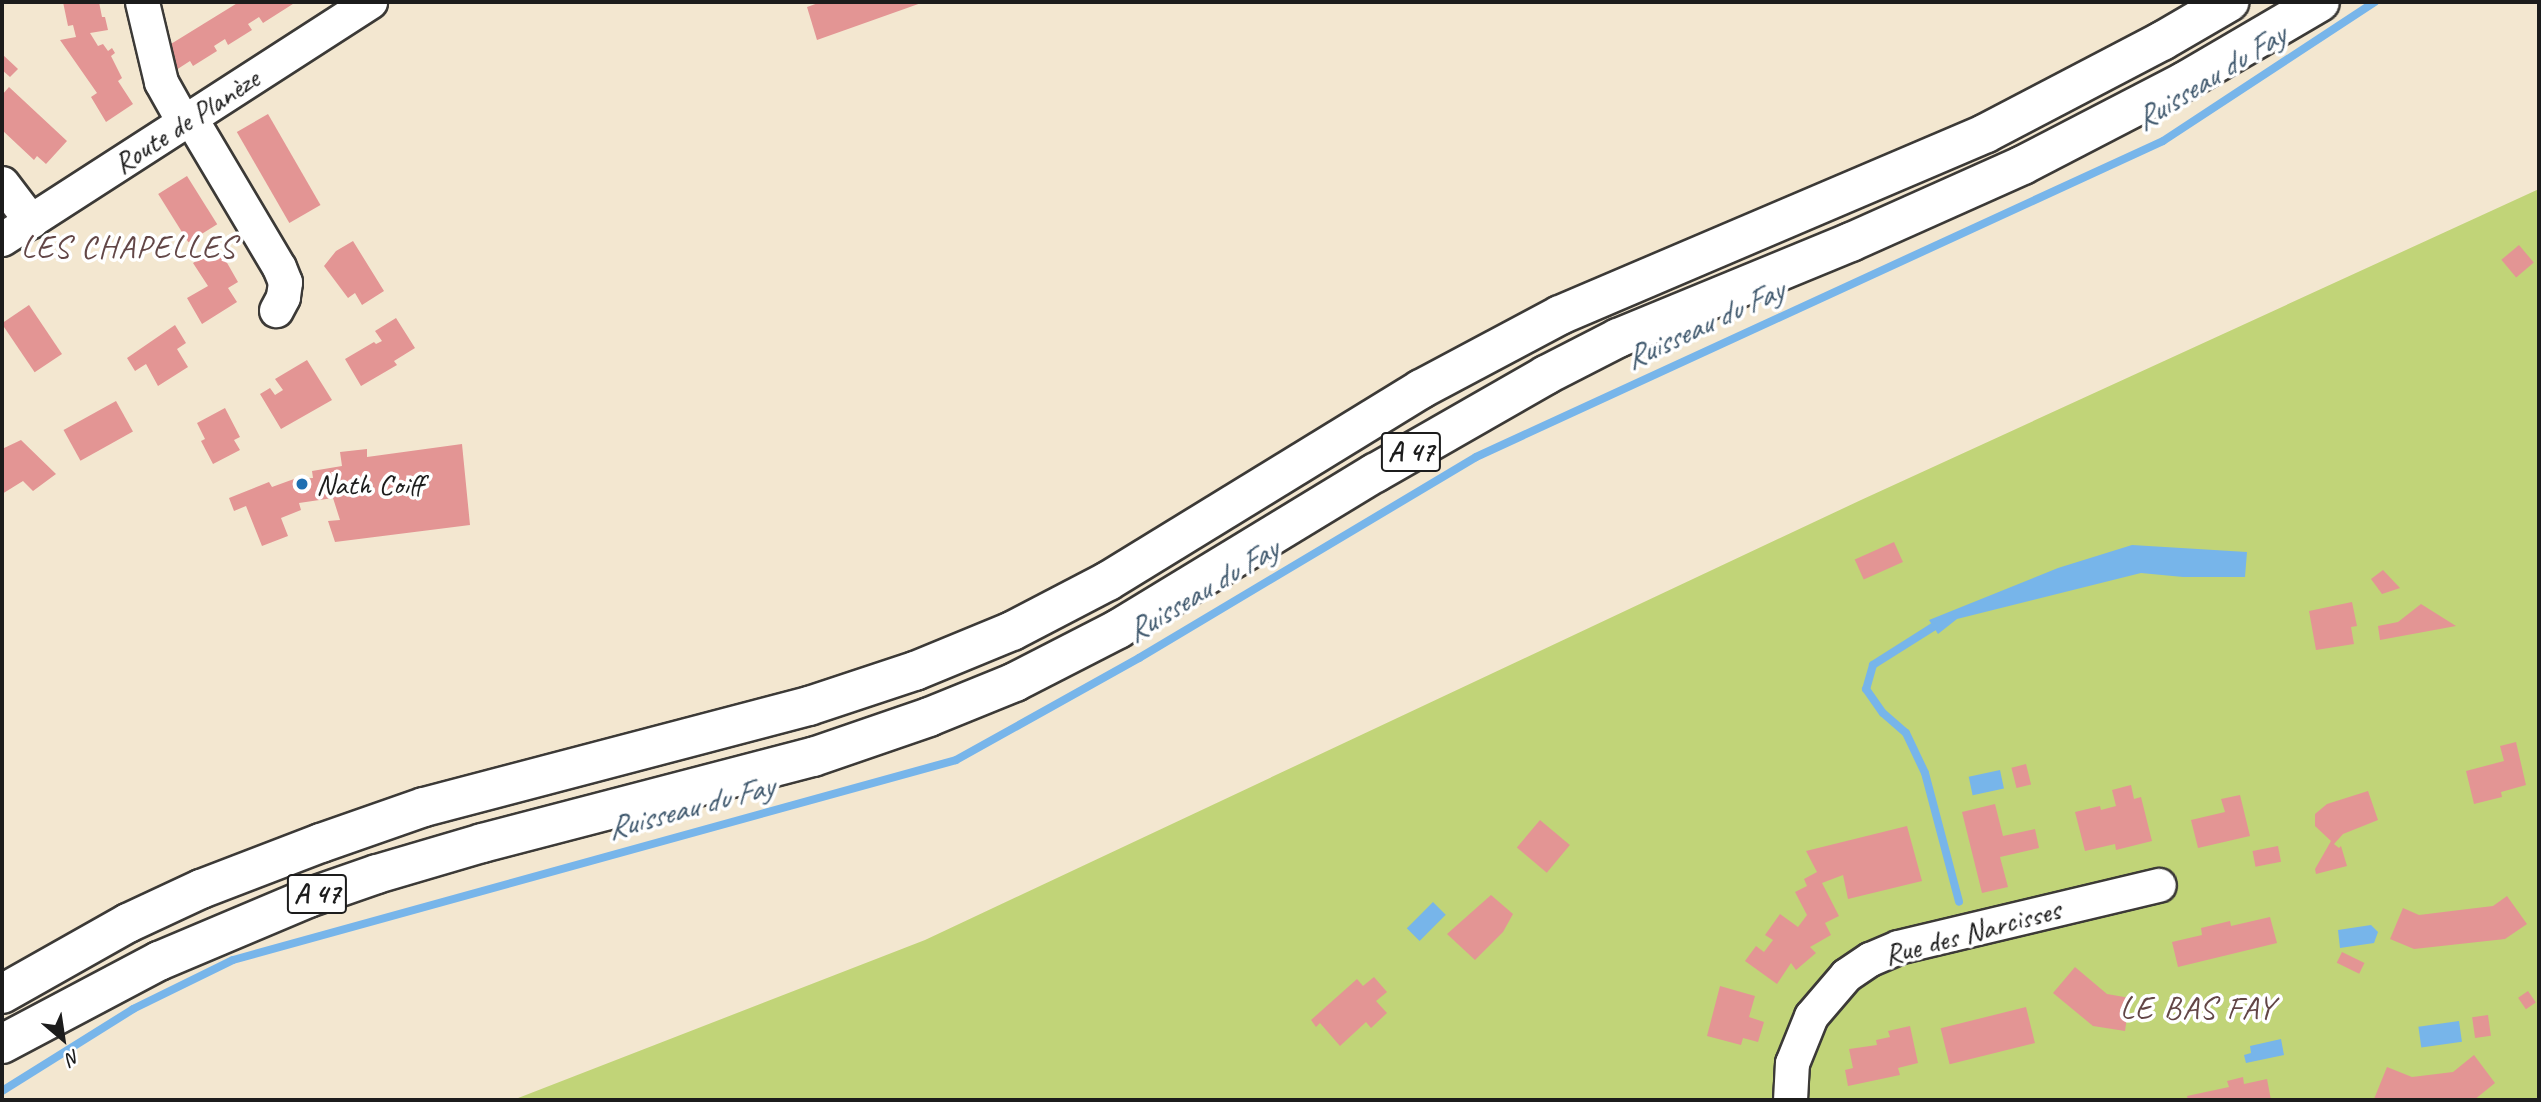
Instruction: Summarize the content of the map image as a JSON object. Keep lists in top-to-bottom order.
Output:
{
  "streets": {
    "highway": ["A 47"],
    "street": ["Route de Planèze", "Rue des Narcisses"]
  },
  "districts": ["LES CHAPELLES", "LE BAS FAY"],
  "water": ["Ruisseau du Fay"],
  "places": ["Nath Coiff"],
  "north": "bottom right"
}
